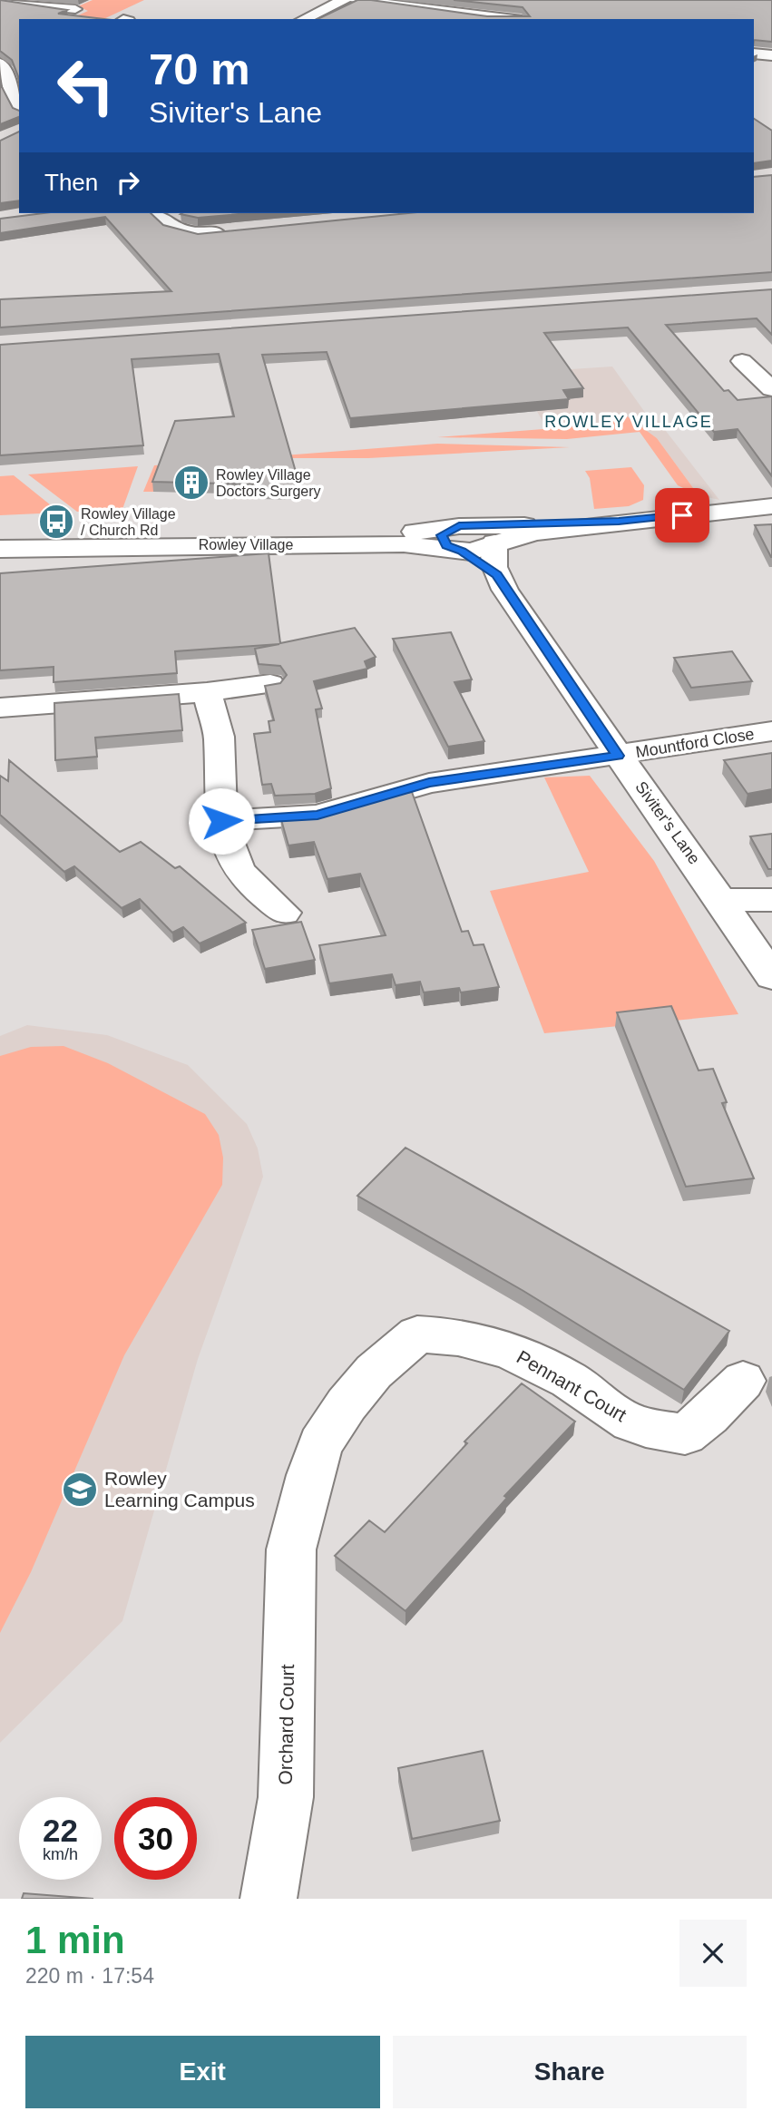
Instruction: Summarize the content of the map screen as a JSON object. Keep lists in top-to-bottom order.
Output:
{
  "streets": {
    "street": [
      "Rowley Village",
      "Mountford Close",
      "Siviter's Lane",
      "Pennant Court",
      "Orchard Court"
    ]
  },
  "crossings": [
    ["Rowley Village", "Siviter's Lane"],
    ["Mountford Close", "Siviter's Lane"],
    ["Pennant Court", "Orchard Court"]
  ],
  "districts": ["ROWLEY VILLAGE"],
  "places": {
    "building": ["Rowley Village Doctors Surgery"],
    "bus stop": ["Rowley Village / Church Rd"],
    "school or university": ["Rowley Learning Campus"]
  },
  "page": {
    "turn": ["70 m", "Siviter's Lane"],
    "then": "Then",
    "speed": "22 km/h",
    "limit": "30",
    "heading": ["1 min", "220 m · 17:54"],
    "buttons": ["Exit", "Share"]
  }
}
